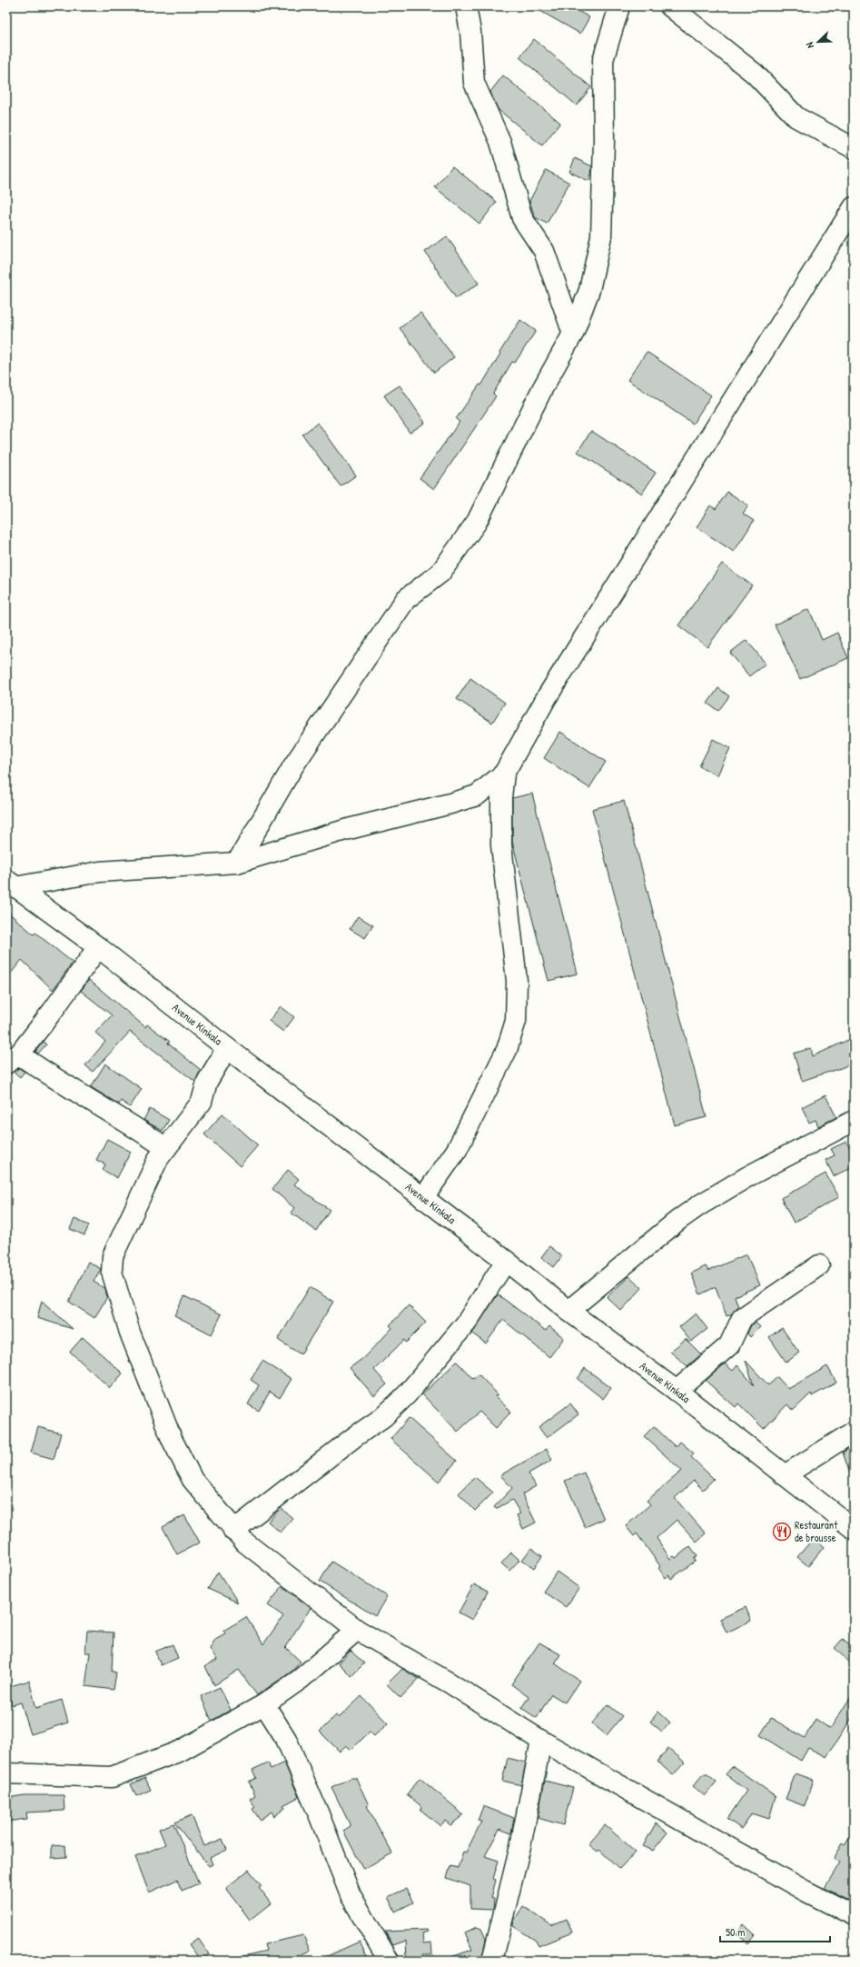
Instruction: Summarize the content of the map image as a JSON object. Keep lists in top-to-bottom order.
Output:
{
  "streets": {
    "street": ["Avenue Kinkala"]
  },
  "places": {
    "restaurant": ["Restaurant de brousse"]
  },
  "scale_bar": "50 m",
  "north": "bottom left"
}
